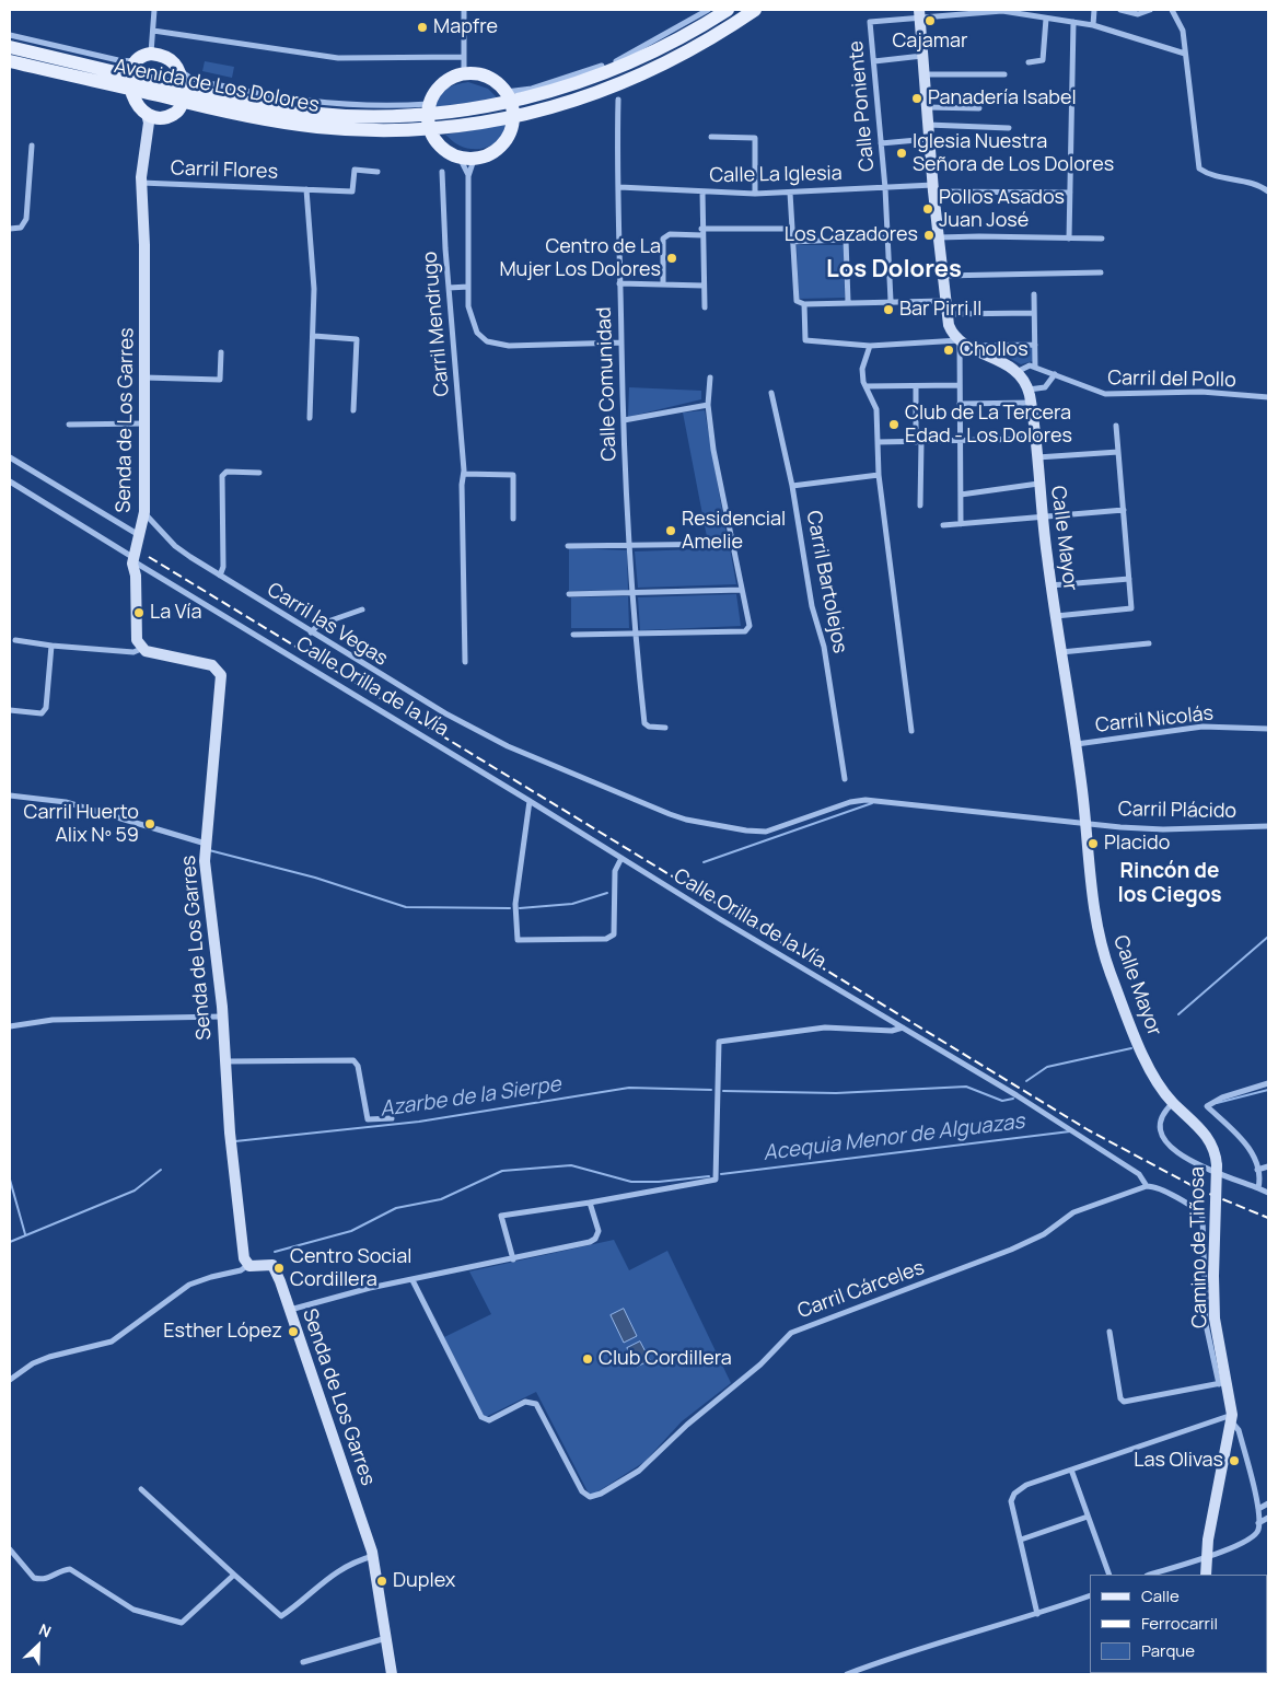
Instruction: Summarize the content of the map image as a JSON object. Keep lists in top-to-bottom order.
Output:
{
  "streets": {
    "main road": ["Avenida de Los Dolores"],
    "street": [
      "Calle Poniente",
      "Carril Flores",
      "Calle La Iglesia",
      "Carril Mendrugo",
      "Carril del Pollo",
      "Calle Comunidad",
      "Senda de Los Garres",
      "Calle Mayor",
      "Carril Bartolejos",
      "Carril las Vegas",
      "Calle Orilla de la Vía",
      "Carril Nicolás",
      "Carril Plácido",
      "Camino de Tiñosa",
      "Carril Cárceles"
    ]
  },
  "crossings": [
    ["Calle Poniente", "Calle La Iglesia"],
    ["Carril Flores", "Senda de Los Garres"],
    ["Calle La Iglesia", "Calle Comunidad"],
    ["Senda de Los Garres", "Carril las Vegas"],
    ["Senda de Los Garres", "Calle Orilla de la Vía"],
    ["Calle Mayor", "Carril las Vegas"],
    ["Calle Mayor", "Carril Nicolás"],
    ["Calle Mayor", "Carril Plácido"],
    ["Calle Mayor", "Camino de Tiñosa"],
    ["Carril las Vegas", "Carril Plácido"],
    ["Calle Orilla de la Vía", "Camino de Tiñosa"],
    ["Calle Orilla de la Vía", "Carril Cárceles"]
  ],
  "districts": ["Los Dolores", "Rincón de los Ciegos"],
  "water": ["Azarbe de la Sierpe", "Acequia Menor de Alguazas"],
  "places": [
    "Cajamar",
    "Mapfre",
    "Panadería Isabel",
    "Iglesia Nuestra Señora de Los Dolores",
    "Pollos Asados Juan José",
    "Los Cazadores",
    "Centro de La Mujer Los Dolores",
    "Bar Pirri II",
    "Chollos",
    "Club de La Tercera Edad - Los Dolores",
    "Residencial Amelie",
    "La Vía",
    "Carril Huerto Alix Nº 59",
    "Placido",
    "Centro Social Cordillera",
    "Esther López",
    "Club Cordillera",
    "Las Olivas",
    "Duplex"
  ],
  "legend": ["Calle", "Ferrocarril", "Parque"],
  "north": "top right"
}
